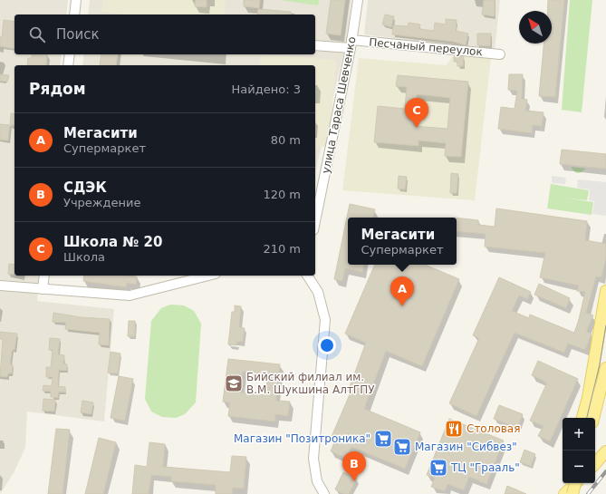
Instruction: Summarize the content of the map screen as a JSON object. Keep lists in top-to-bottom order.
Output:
{
  "streets": {
    "street": ["Песчаный переулок", "улица Тараса Шевченко"]
  },
  "crossings": [
    ["Песчаный переулок", "улица Тараса Шевченко"]
  ],
  "places": {
    "school or university": ["Бийский филиал им. В.М. Шукшина АлтГПУ"],
    "restaurant": ["Столовая"],
    "supermarket": ["Магазин \"Позитроника\"", "Магазин \"Сибвез\"", "ТЦ \"Грааль\""]
  },
  "north": "top left",
  "page": {
    "search": "Поиск",
    "heading": ["Рядом", "Найдено: 3"],
    "pins": ["C", "A", "B"],
    "list": [
      {
        "mark": "A",
        "name": "Мегасити",
        "note": "Супермаркет",
        "value": "80 m"
      },
      {
        "mark": "B",
        "name": "СДЭК",
        "note": "Учреждение",
        "value": "120 m"
      },
      {
        "mark": "C",
        "name": "Школа № 20",
        "note": "Школа",
        "value": "210 m"
      }
    ],
    "popup": ["Мегасити", "Супермаркет"],
    "map_buttons": ["+", "−"]
  }
}
